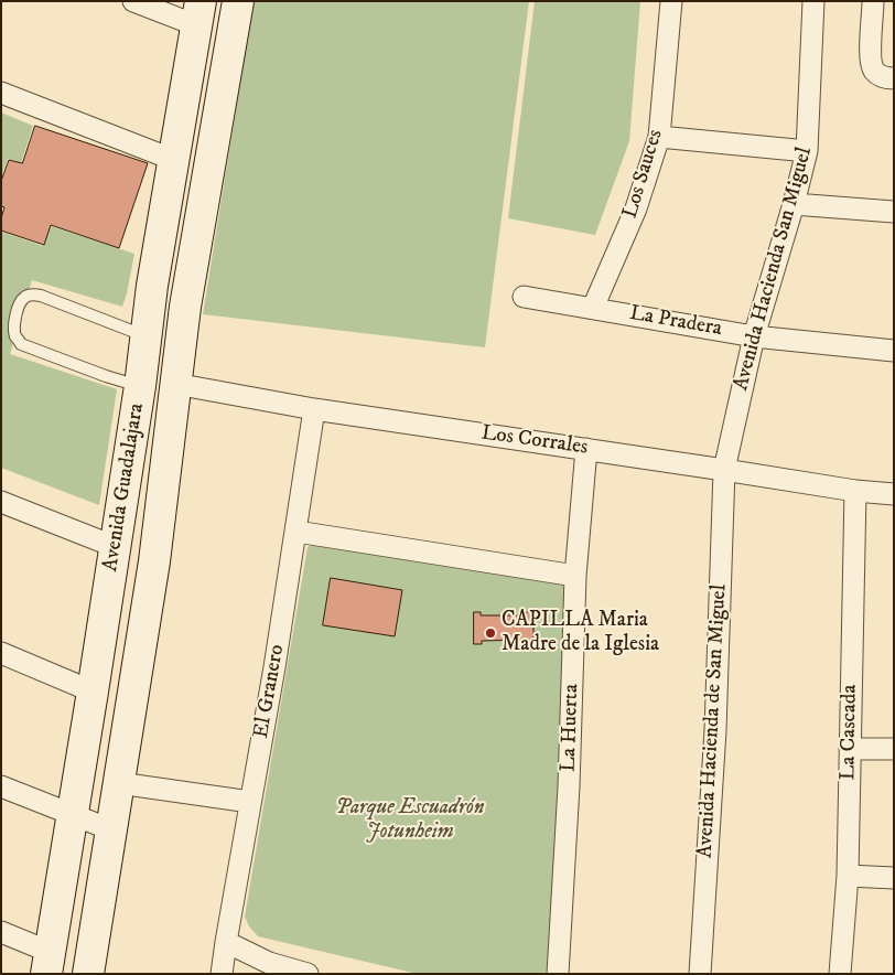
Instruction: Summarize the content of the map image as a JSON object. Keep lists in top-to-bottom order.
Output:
{
  "streets": {
    "main road": ["Avenida Guadalajara"],
    "street": [
      "Los Sauces",
      "Avenida Hacienda San Miguel",
      "La Pradera",
      "Los Corrales",
      "El Granero",
      "Avenida Hacienda de San Miguel",
      "La Huerta",
      "La Cascada"
    ]
  },
  "crossings": [
    ["Los Sauces", "La Pradera"],
    ["Avenida Hacienda San Miguel", "La Pradera"],
    ["Avenida Hacienda San Miguel", "Los Corrales"],
    ["Avenida Hacienda San Miguel", "Avenida Hacienda de San Miguel"],
    ["Los Corrales", "Avenida Guadalajara"],
    ["Los Corrales", "El Granero"],
    ["Los Corrales", "Avenida Hacienda de San Miguel"],
    ["Los Corrales", "La Huerta"],
    ["Los Corrales", "La Cascada"]
  ],
  "parks": ["Parque Escuadrón Jotunheim"],
  "places": ["CAPILLA Maria Madre de la Iglesia"]
}
